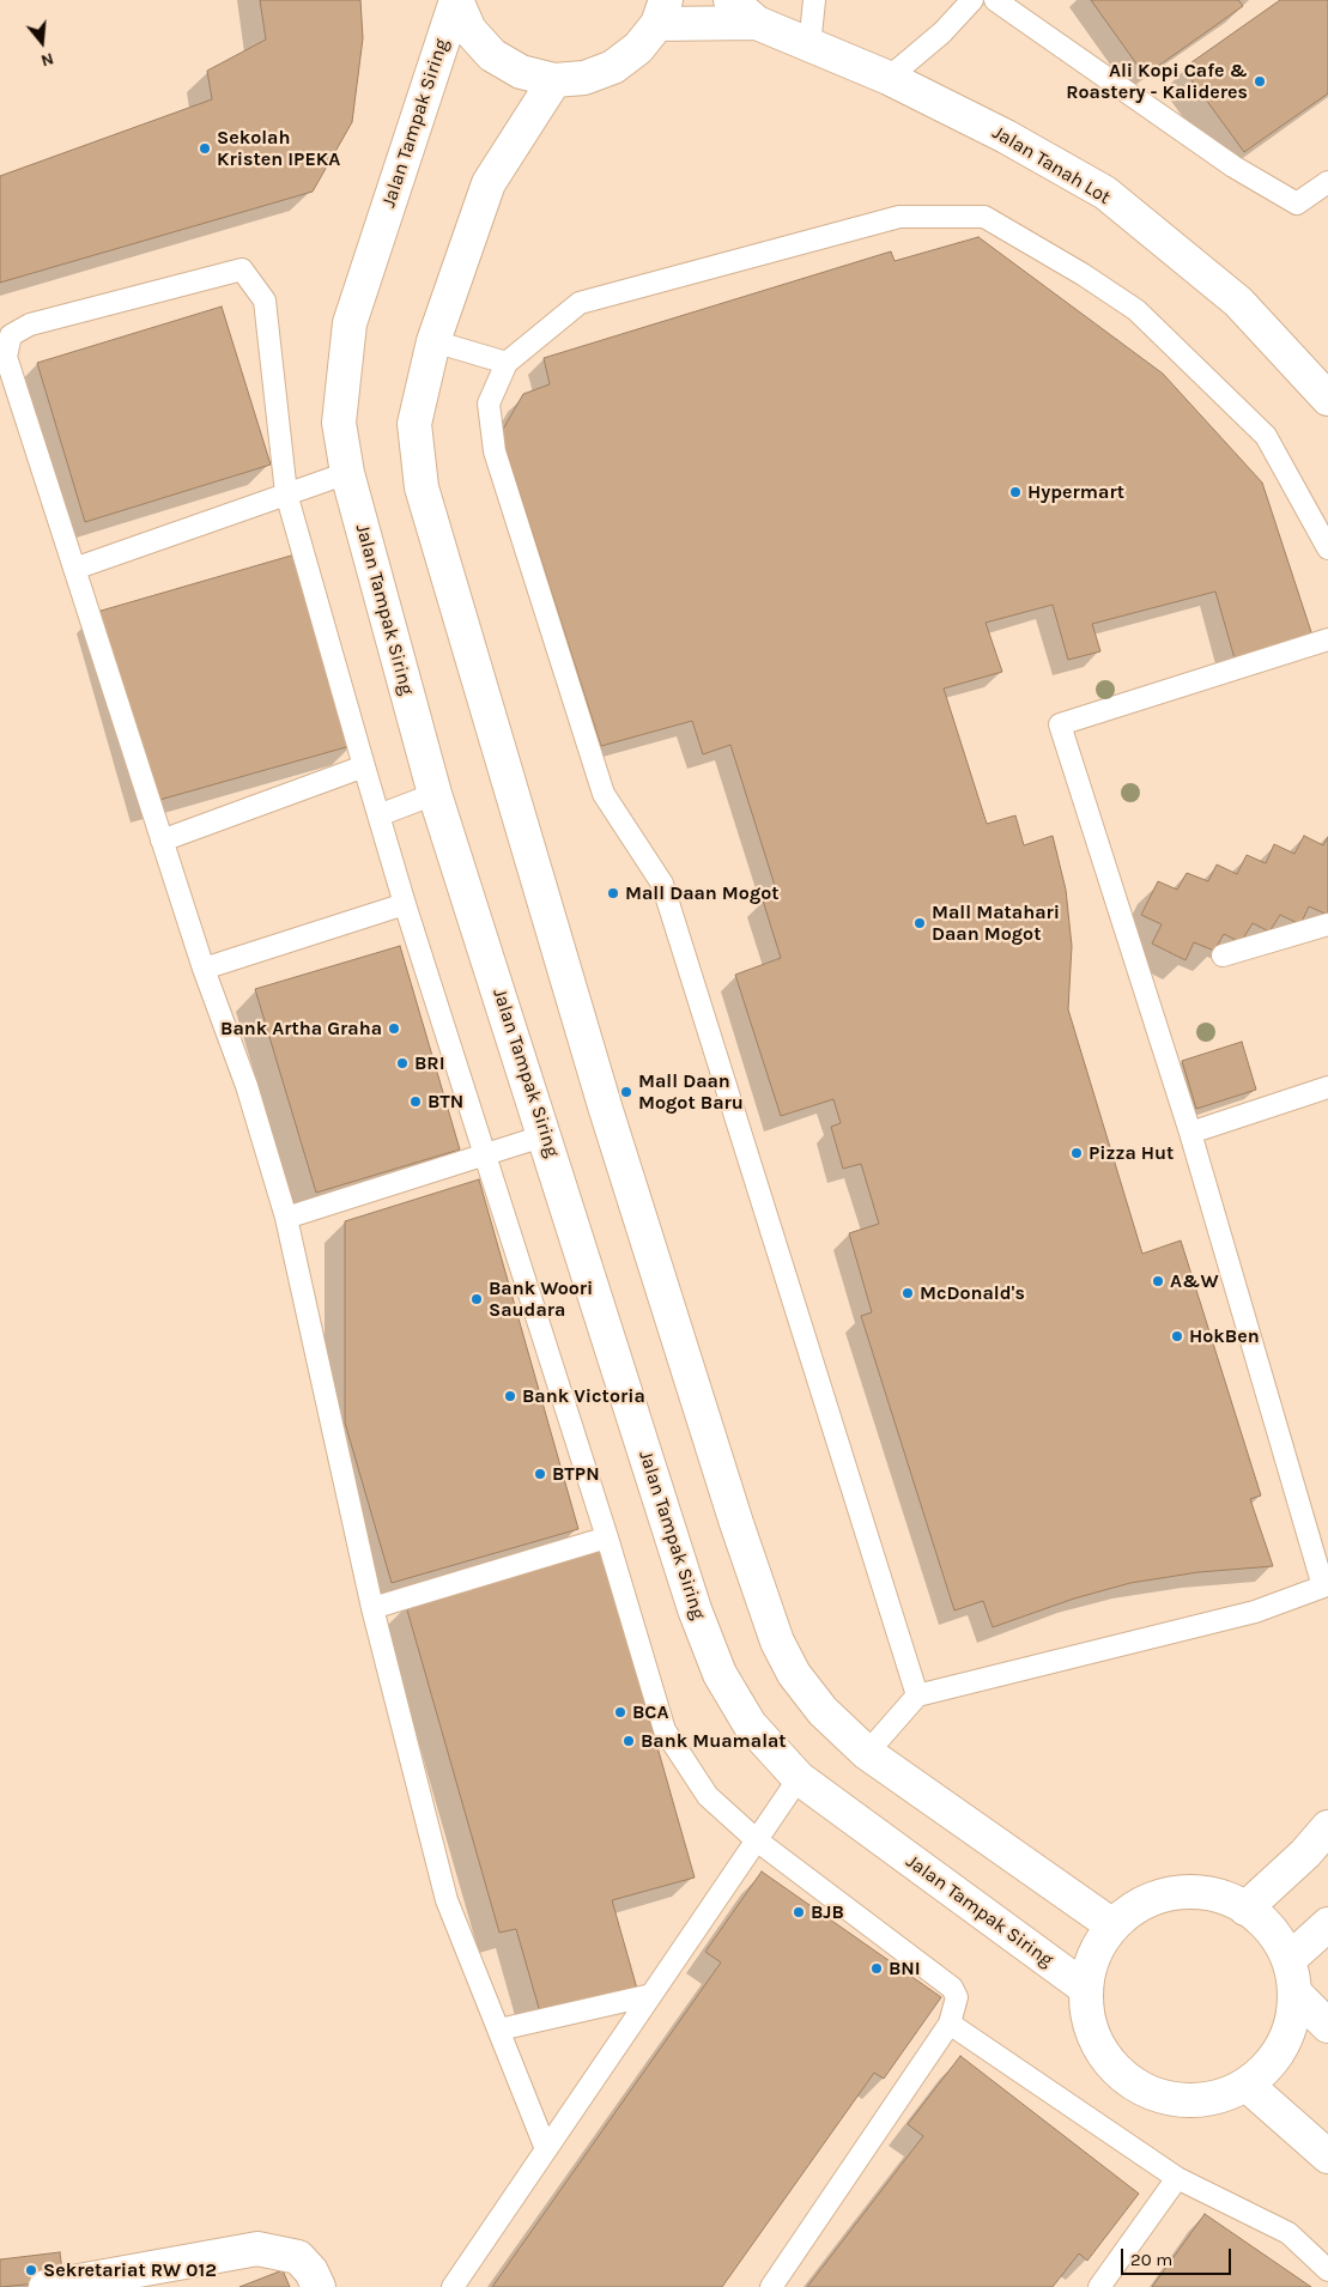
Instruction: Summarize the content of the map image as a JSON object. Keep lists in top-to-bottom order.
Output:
{
  "streets": {
    "main road": ["Jalan Tampak Siring", "Jalan Tanah Lot"]
  },
  "places": [
    "Ali Kopi Cafe & Roastery - Kalideres",
    "Sekolah Kristen IPEKA",
    "Hypermart",
    "Mall Daan Mogot",
    "Mall Matahari Daan Mogot",
    "Bank Artha Graha",
    "BRI",
    "Mall Daan Mogot Baru",
    "BTN",
    "Pizza Hut",
    "A&W",
    "McDonald's",
    "Bank Woori Saudara",
    "HokBen",
    "Bank Victoria",
    "BTPN",
    "BCA",
    "Bank Muamalat",
    "BJB",
    "BNI",
    "Sekretariat RW 012"
  ],
  "scale_bar": "20 m",
  "north": "bottom"
}
